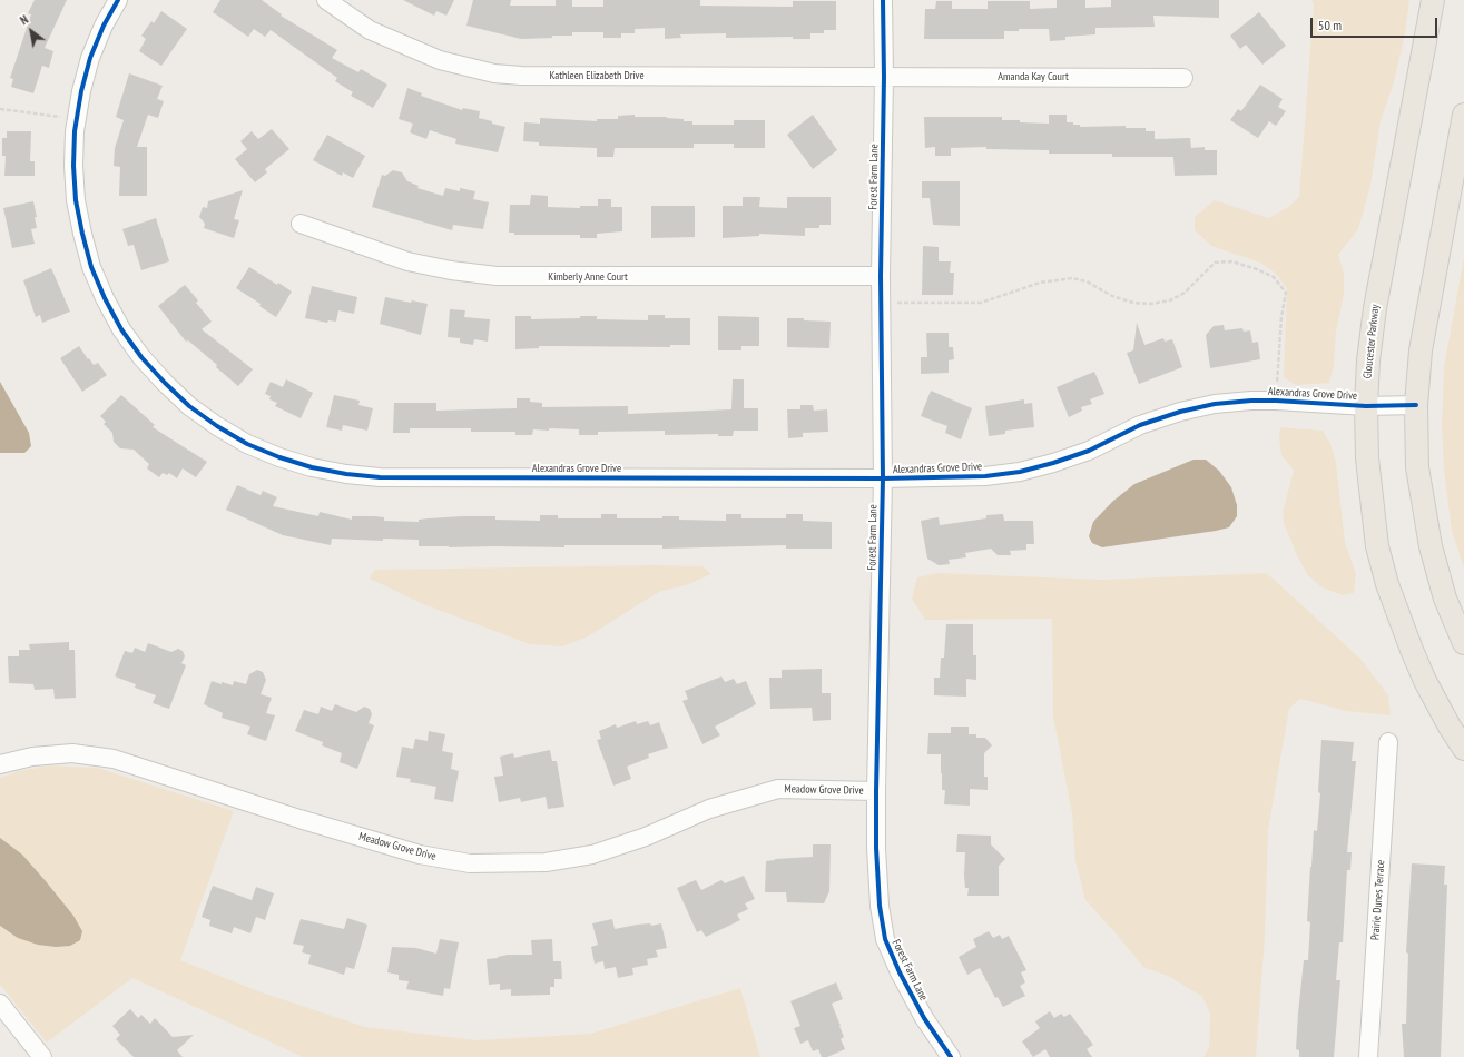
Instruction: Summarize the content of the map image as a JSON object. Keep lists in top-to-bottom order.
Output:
{
  "streets": {
    "main road": ["Gloucester Parkway"],
    "street": [
      "Kathleen Elizabeth Drive",
      "Amanda Kay Court",
      "Forest Farm Lane",
      "Kimberly Anne Court",
      "Alexandras Grove Drive",
      "Meadow Grove Drive",
      "Prairie Dunes Terrace"
    ]
  },
  "crossings": [
    ["Kathleen Elizabeth Drive", "Amanda Kay Court"],
    ["Kathleen Elizabeth Drive", "Forest Farm Lane"],
    ["Amanda Kay Court", "Forest Farm Lane"],
    ["Forest Farm Lane", "Kimberly Anne Court"],
    ["Forest Farm Lane", "Alexandras Grove Drive"],
    ["Forest Farm Lane", "Meadow Grove Drive"],
    ["Gloucester Parkway", "Alexandras Grove Drive"]
  ],
  "scale_bar": "50 m",
  "north": "top left"
}
